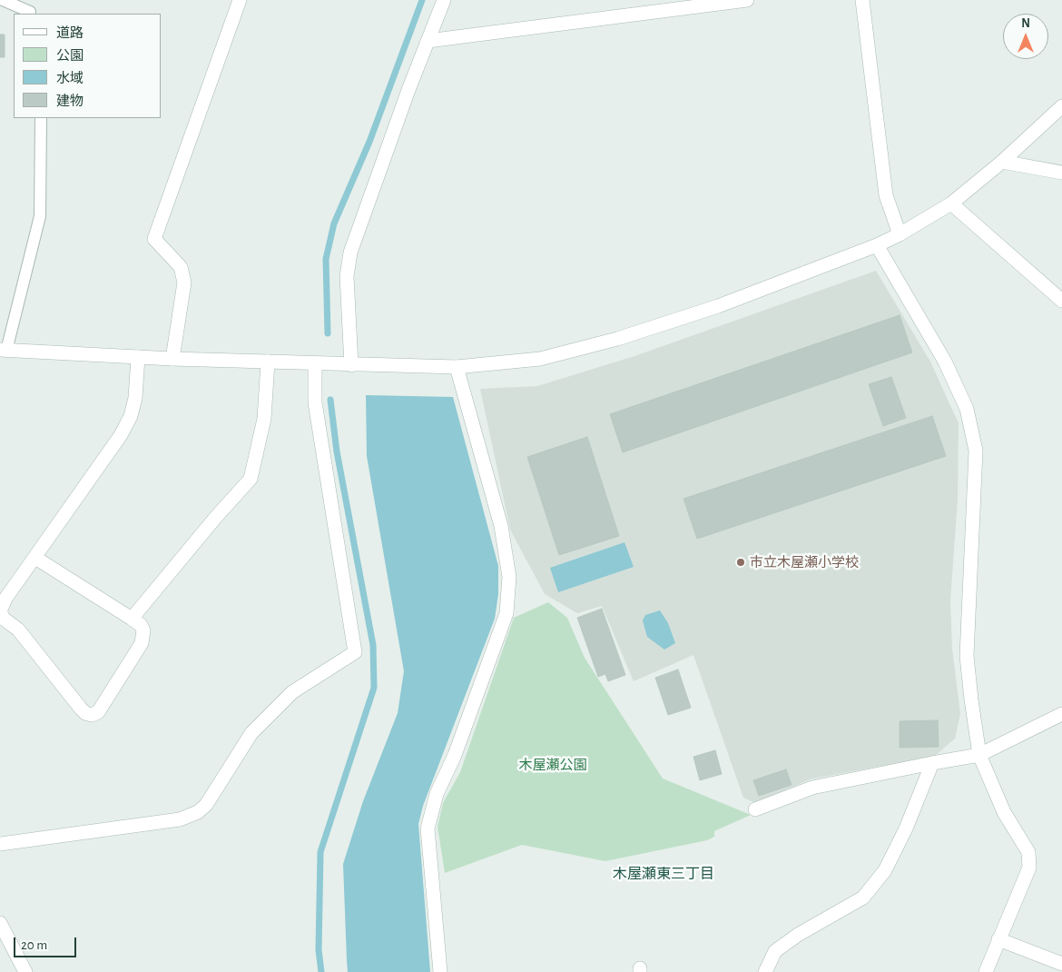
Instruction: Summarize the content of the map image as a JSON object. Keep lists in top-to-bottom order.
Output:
{
  "districts": ["木屋瀬東三丁目"],
  "parks": ["木屋瀬公園"],
  "places": ["市立木屋瀬小学校"],
  "legend": [
    "道路",
    "公園",
    "水域",
    "建物"
  ],
  "scale_bar": "20 m",
  "north": "top"
}
